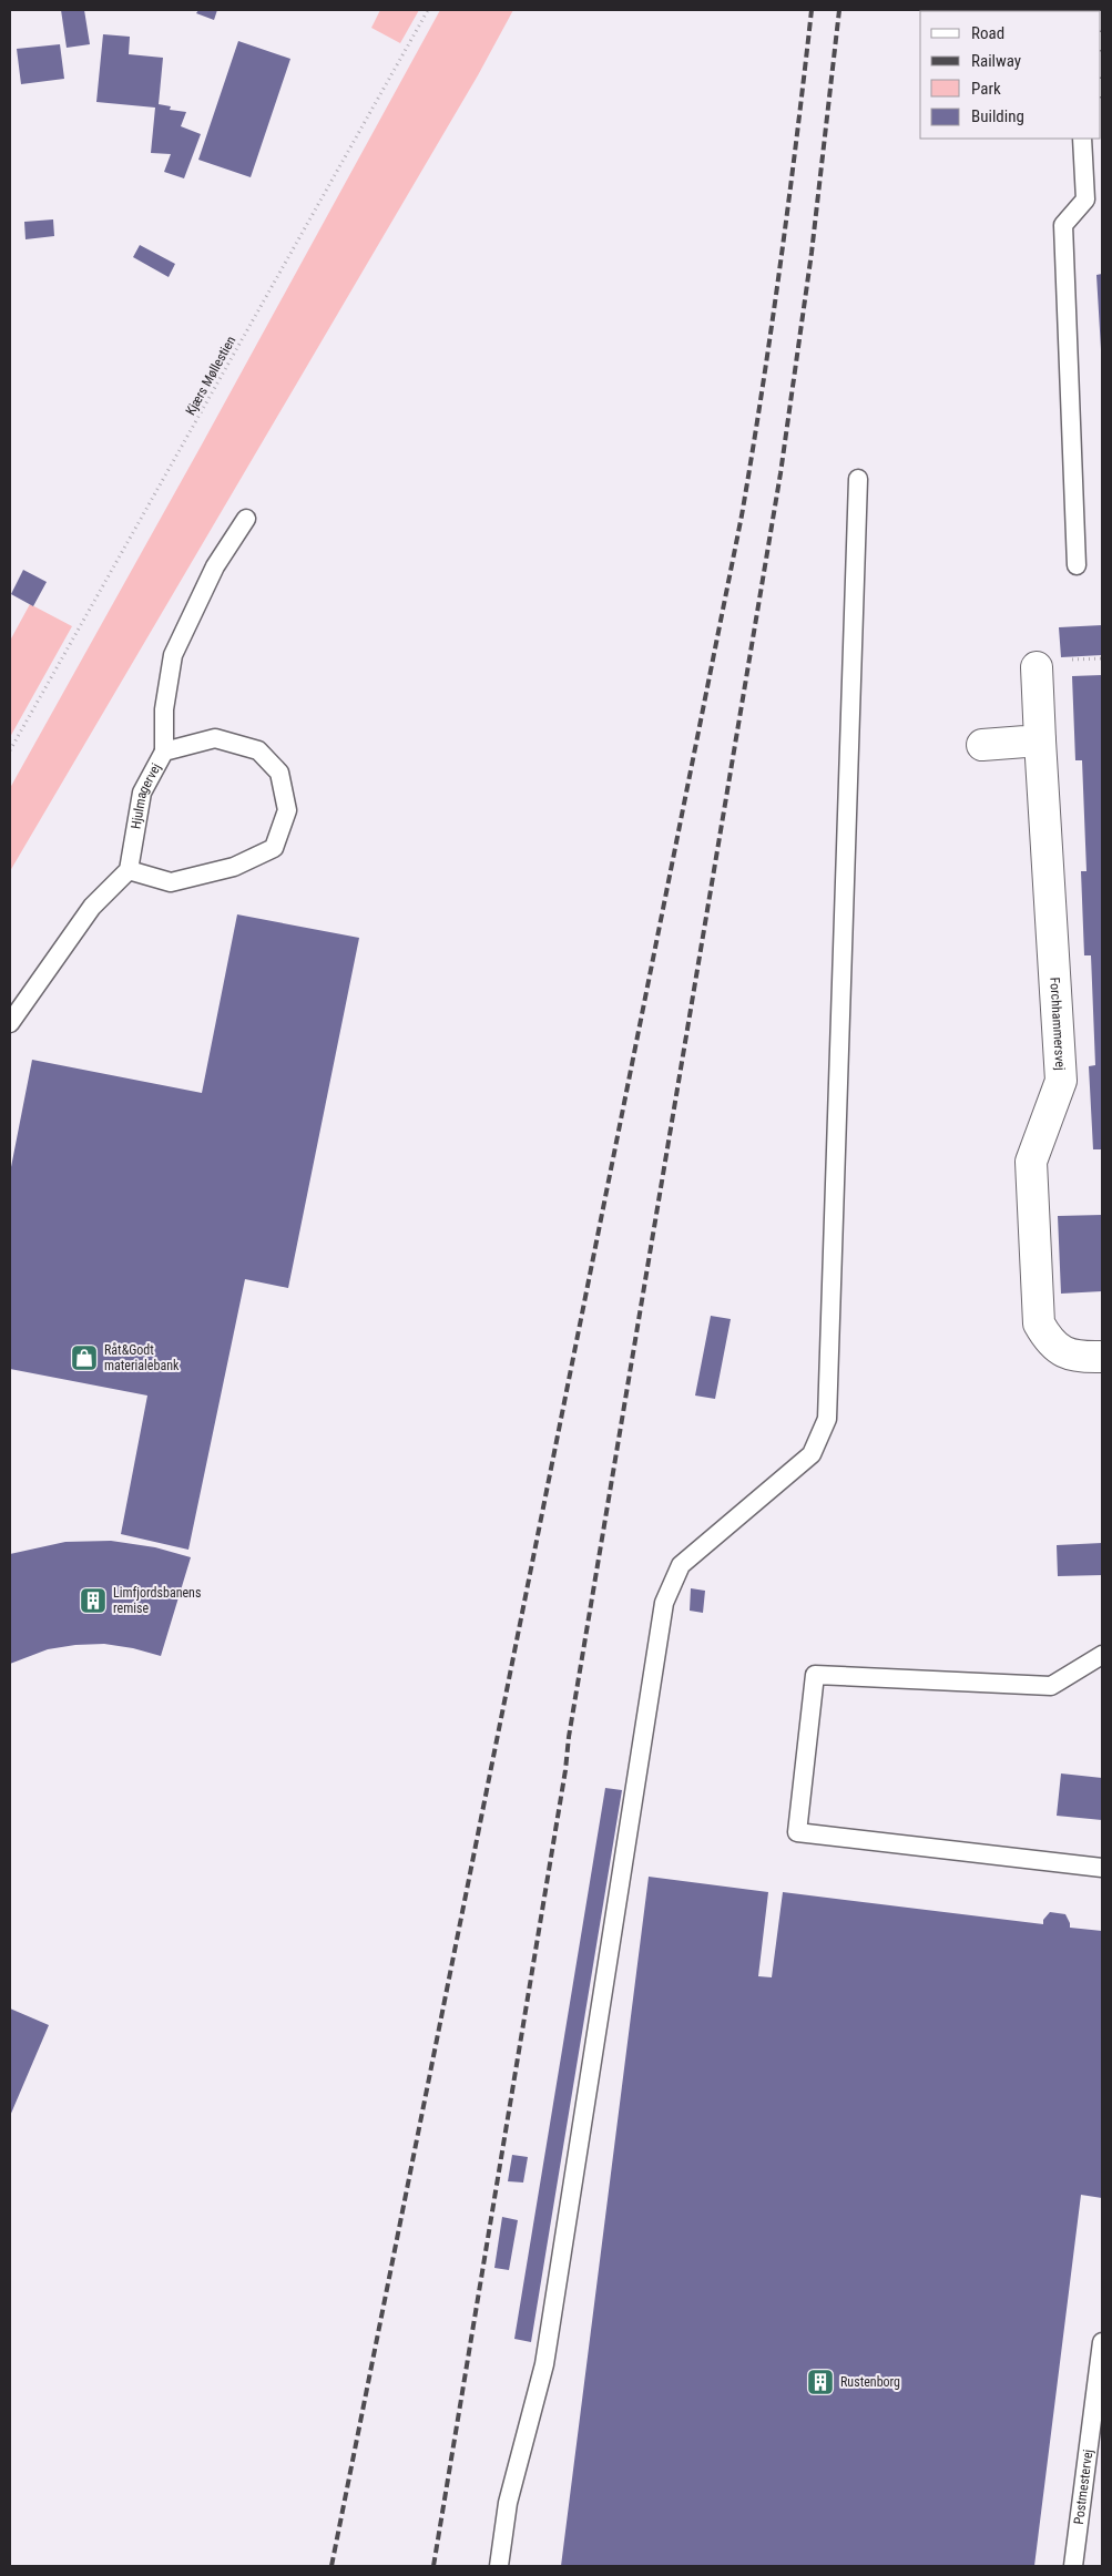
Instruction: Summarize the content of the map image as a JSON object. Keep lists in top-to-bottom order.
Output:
{
  "streets": {
    "street": ["Forchhammersvej"],
    "lane": ["Hjulmagervej", "Postmestervej"],
    "path": ["Kjærs Møllestien"]
  },
  "places": {
    "shop": ["Råt&Godt materialebank"],
    "building": ["Limfjordsbanens remise", "Rustenborg"]
  },
  "legend": [
    "Road",
    "Railway",
    "Park",
    "Building"
  ]
}
